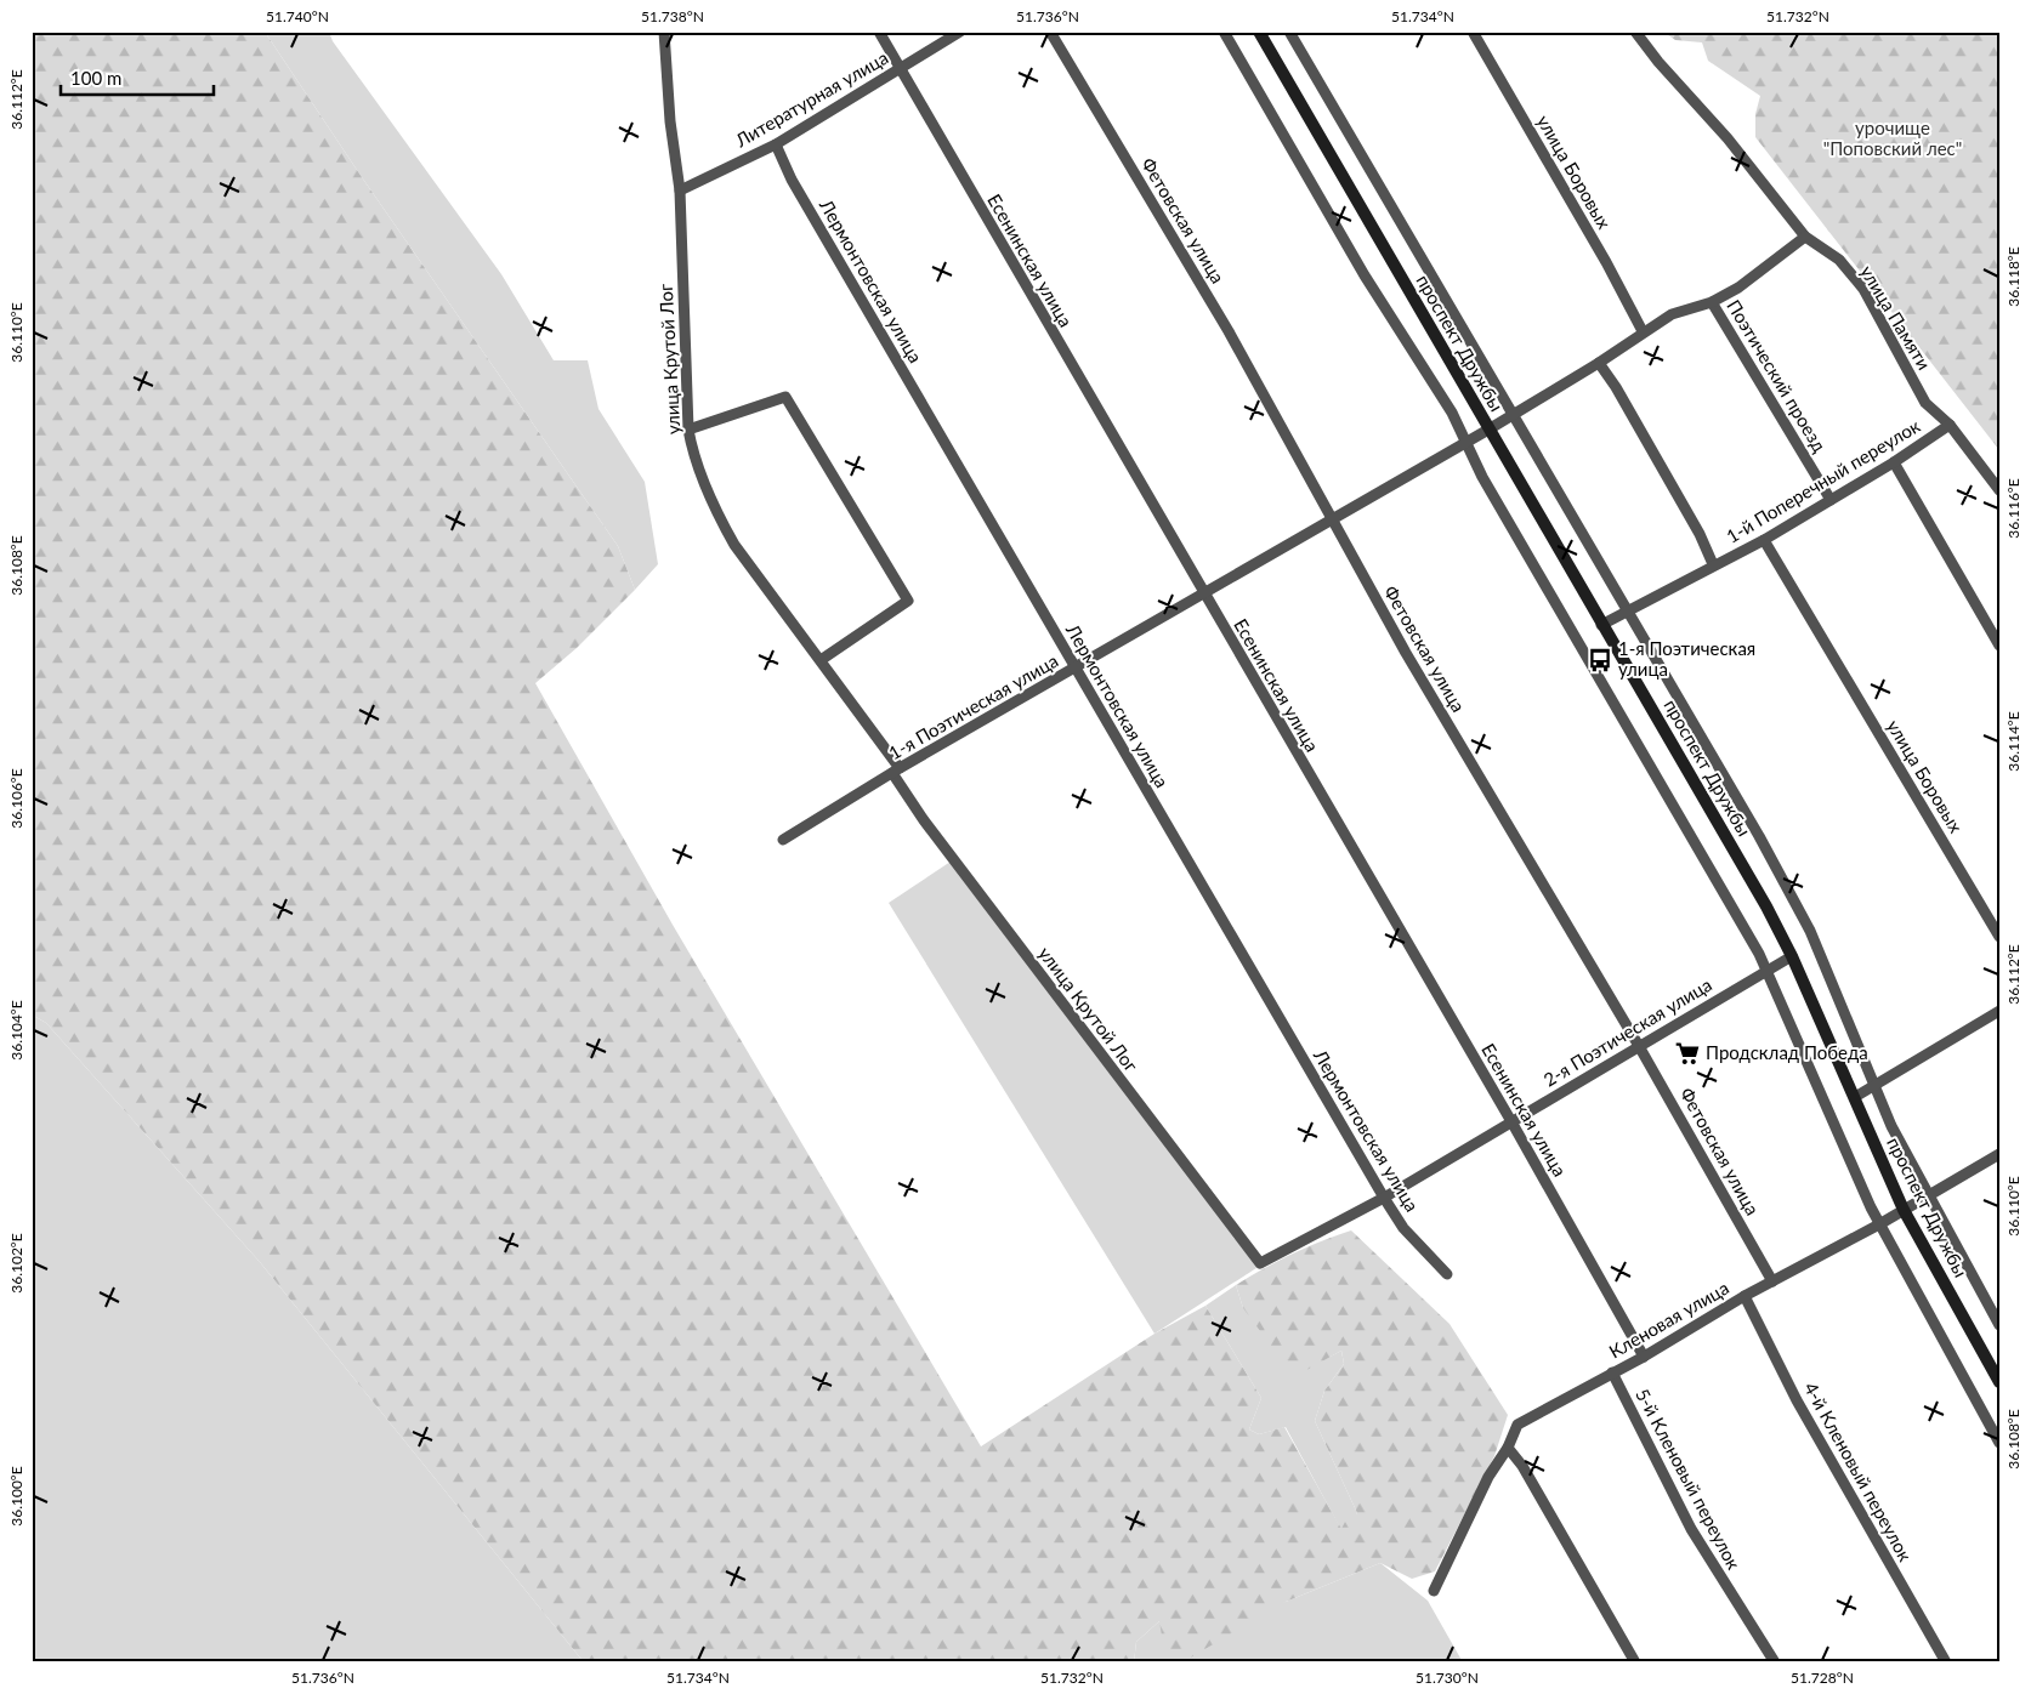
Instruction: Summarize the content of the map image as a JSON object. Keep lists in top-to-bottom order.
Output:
{
  "streets": {
    "main road": ["проспект Дружбы"],
    "street": [
      "Литературная улица",
      "улица Боровых",
      "Фетовская улица",
      "Есенинская улица",
      "Лермонтовская улица",
      "улица Памяти",
      "улица Крутой Лог",
      "Поэтический проезд",
      "1-й Поперечный переулок",
      "1-я Поэтическая улица",
      "2-я Поэтическая улица",
      "Кленовая улица",
      "4-й Кленовый переулок",
      "5-й Кленовый переулок"
    ]
  },
  "crossings": [
    ["Литературная улица", "Есенинская улица"],
    ["Литературная улица", "Лермонтовская улица"],
    ["Литературная улица", "улица Крутой Лог"],
    ["улица Боровых", "1-й Поперечный переулок"],
    ["улица Боровых", "1-я Поэтическая улица"],
    ["Фетовская улица", "1-я Поэтическая улица"],
    ["Фетовская улица", "2-я Поэтическая улица"],
    ["Фетовская улица", "Кленовая улица"],
    ["Есенинская улица", "1-я Поэтическая улица"],
    ["Есенинская улица", "2-я Поэтическая улица"],
    ["Есенинская улица", "Кленовая улица"],
    ["Лермонтовская улица", "1-я Поэтическая улица"],
    ["Лермонтовская улица", "2-я Поэтическая улица"],
    ["улица Памяти", "1-й Поперечный переулок"],
    ["улица Памяти", "1-я Поэтическая улица"],
    ["проспект Дружбы", "1-й Поперечный переулок"],
    ["проспект Дружбы", "1-я Поэтическая улица"],
    ["проспект Дружбы", "2-я Поэтическая улица"],
    ["проспект Дружбы", "Кленовая улица"],
    ["улица Крутой Лог", "1-я Поэтическая улица"],
    ["улица Крутой Лог", "2-я Поэтическая улица"],
    ["Поэтический проезд", "1-й Поперечный переулок"],
    ["Поэтический проезд", "1-я Поэтическая улица"],
    ["1-й Поперечный переулок", "1-я Поэтическая улица"],
    ["Кленовая улица", "4-й Кленовый переулок"],
    ["Кленовая улица", "5-й Кленовый переулок"]
  ],
  "parks": ["урочище \"Поповский лес\""],
  "places": {
    "bus stop": ["1-я Поэтическая улица"],
    "supermarket": ["Продсклад Победа"]
  },
  "scale_bar": "100 m",
  "coordinates": [
    "51.740°N",
    "51.738°N",
    "51.736°N",
    "51.734°N",
    "51.732°N",
    "36.112°E",
    "36.118°E",
    "36.110°E",
    "36.116°E",
    "36.108°E",
    "36.114°E",
    "36.106°E",
    "36.104°E",
    "36.102°E",
    "36.100°E",
    "51.730°N",
    "51.728°N"
  ]
}
